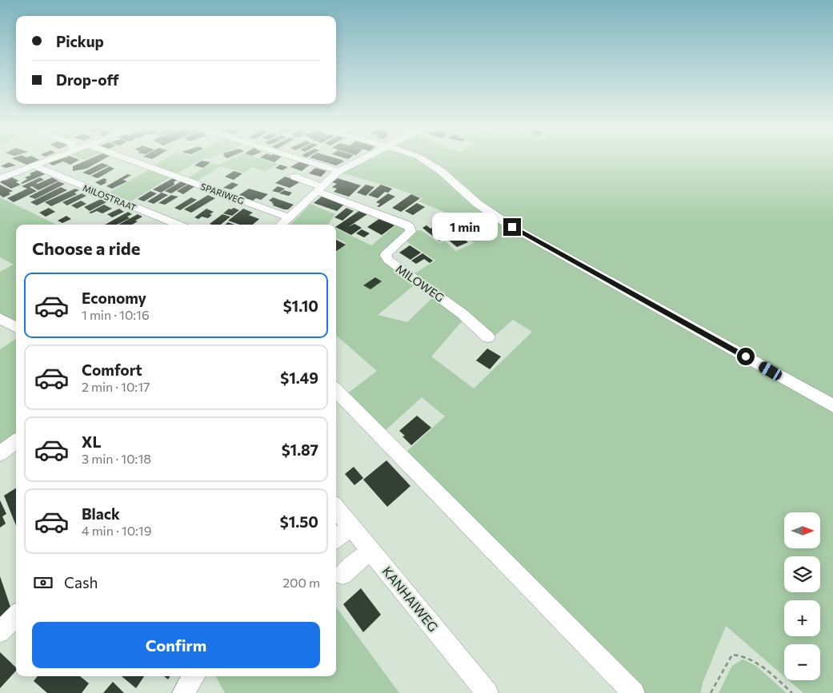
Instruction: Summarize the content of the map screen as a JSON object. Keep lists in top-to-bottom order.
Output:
{
  "streets": {
    "street": [
      "SPARIWEG",
      "MILOSTRAAT",
      "MILOWEG",
      "KANHAIWEG"
    ]
  },
  "north": "right",
  "page": {
    "banner": ["Pickup", "Drop-off"],
    "bubble": "1 min",
    "heading": "Choose a ride",
    "list": [
      {
        "name": "Economy",
        "note": "1 min · 10:16",
        "value": "$1.10"
      },
      {
        "name": "Comfort",
        "note": "2 min · 10:17",
        "value": "$1.49"
      },
      {
        "name": "XL",
        "note": "3 min · 10:18",
        "value": "$1.87"
      },
      {
        "name": "Black",
        "note": "4 min · 10:19",
        "value": "$1.50"
      }
    ],
    "map_buttons": ["+", "−"],
    "pay": ["Cash", "200 m"],
    "buttons": "Confirm"
  }
}
